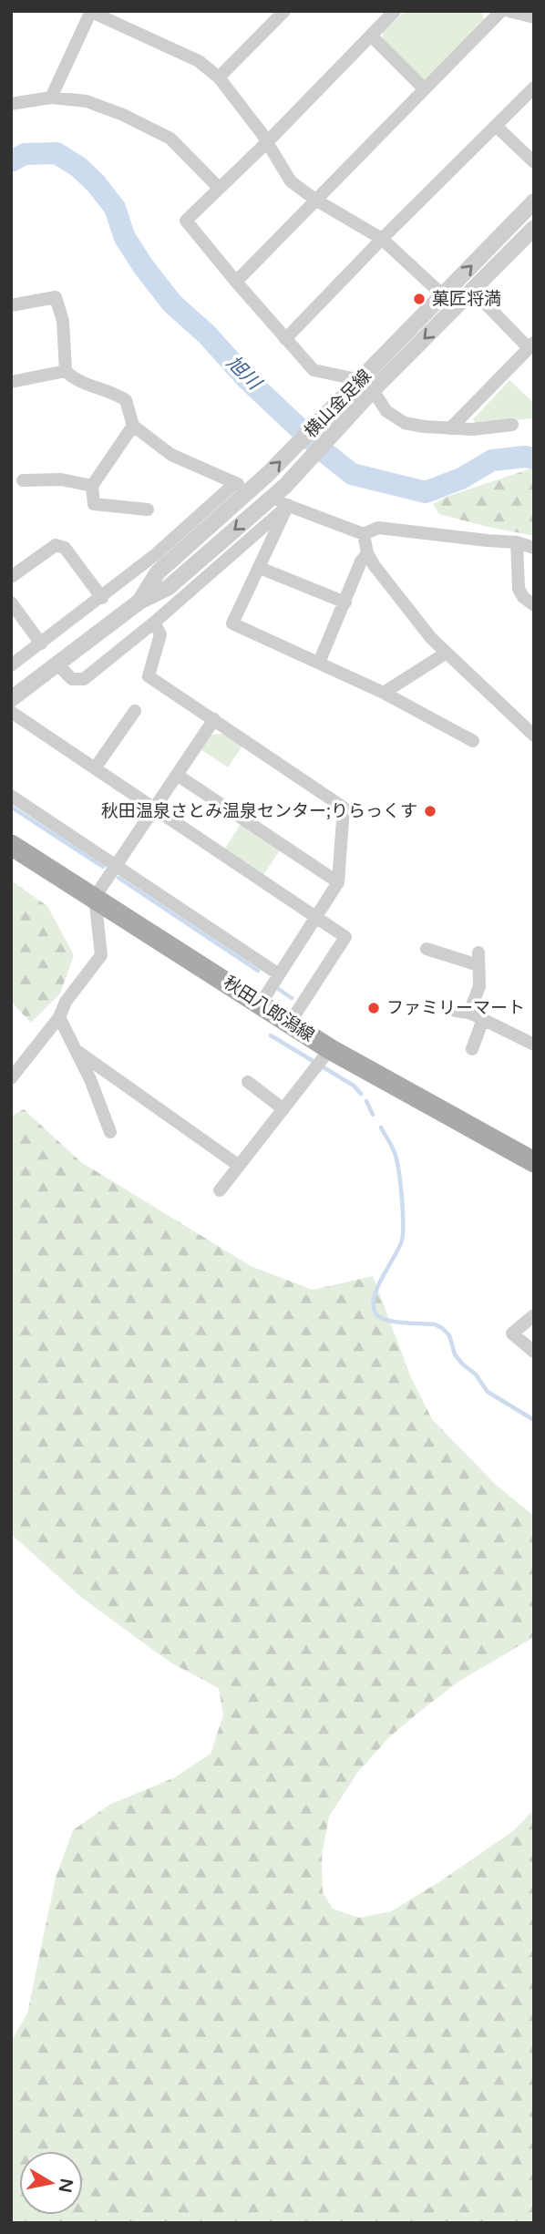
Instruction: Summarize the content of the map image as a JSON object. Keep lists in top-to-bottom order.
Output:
{
  "streets": {
    "main road": ["秋田八郎潟線"],
    "street": ["横山金足線"]
  },
  "water": ["旭川"],
  "places": ["菓匠将満", "秋田温泉さとみ温泉センター;りらっくす", "ファミリーマート"],
  "north": "right"
}
